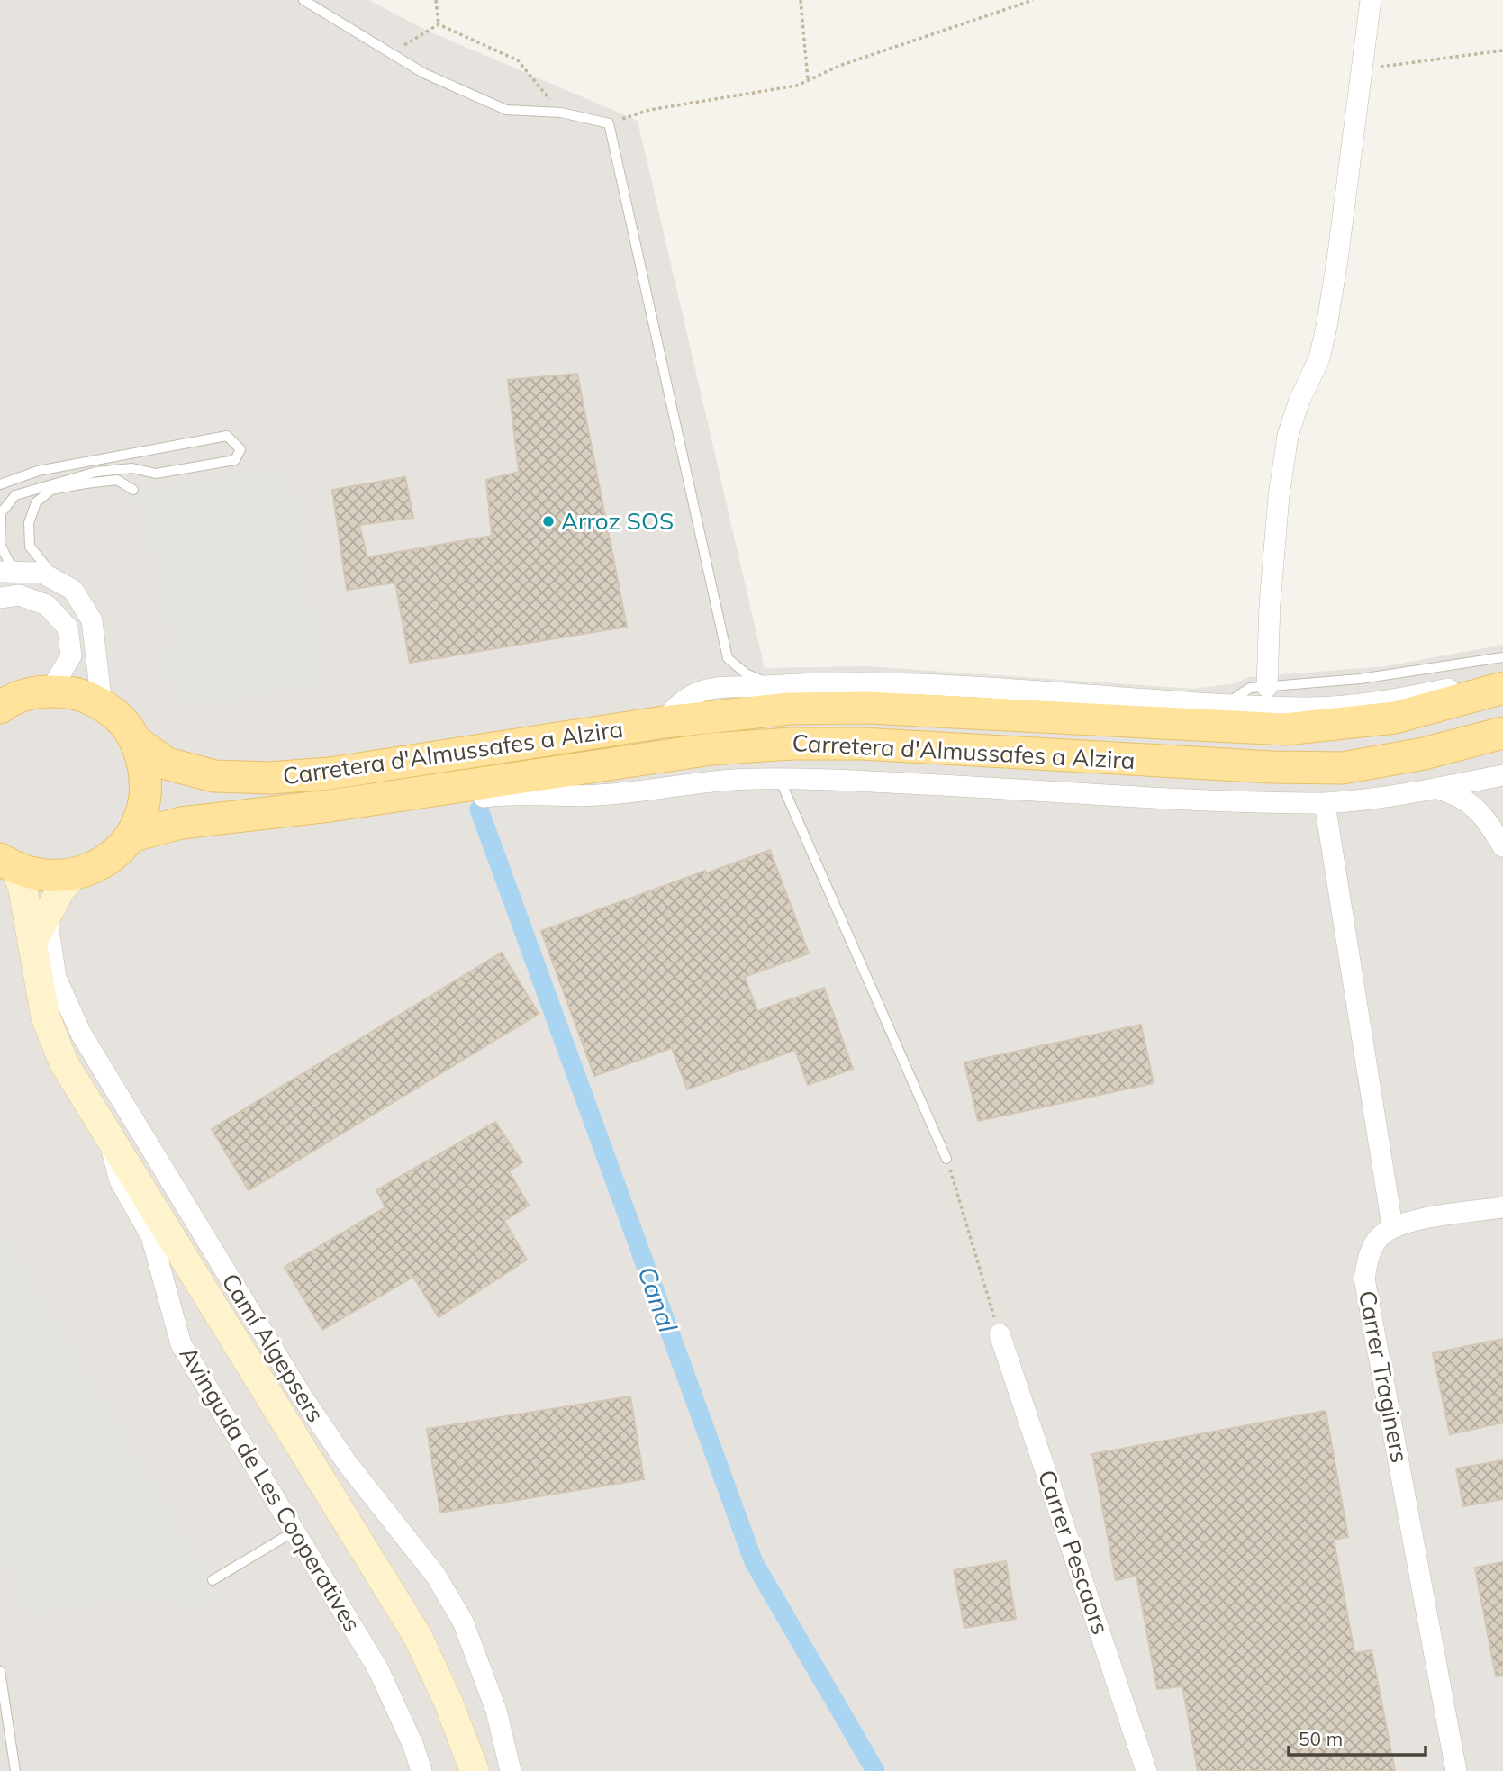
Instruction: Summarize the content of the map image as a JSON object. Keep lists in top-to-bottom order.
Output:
{
  "streets": {
    "main road": ["Carretera d'Almussafes a Alzira"],
    "street": [
      "Camí Algepsers",
      "Carrer Traginers",
      "Avinguda de Les Cooperatives",
      "Carrer Pescaors"
    ]
  },
  "water": ["Canal"],
  "places": ["Arroz SOS"],
  "scale_bar": "50 m"
}
